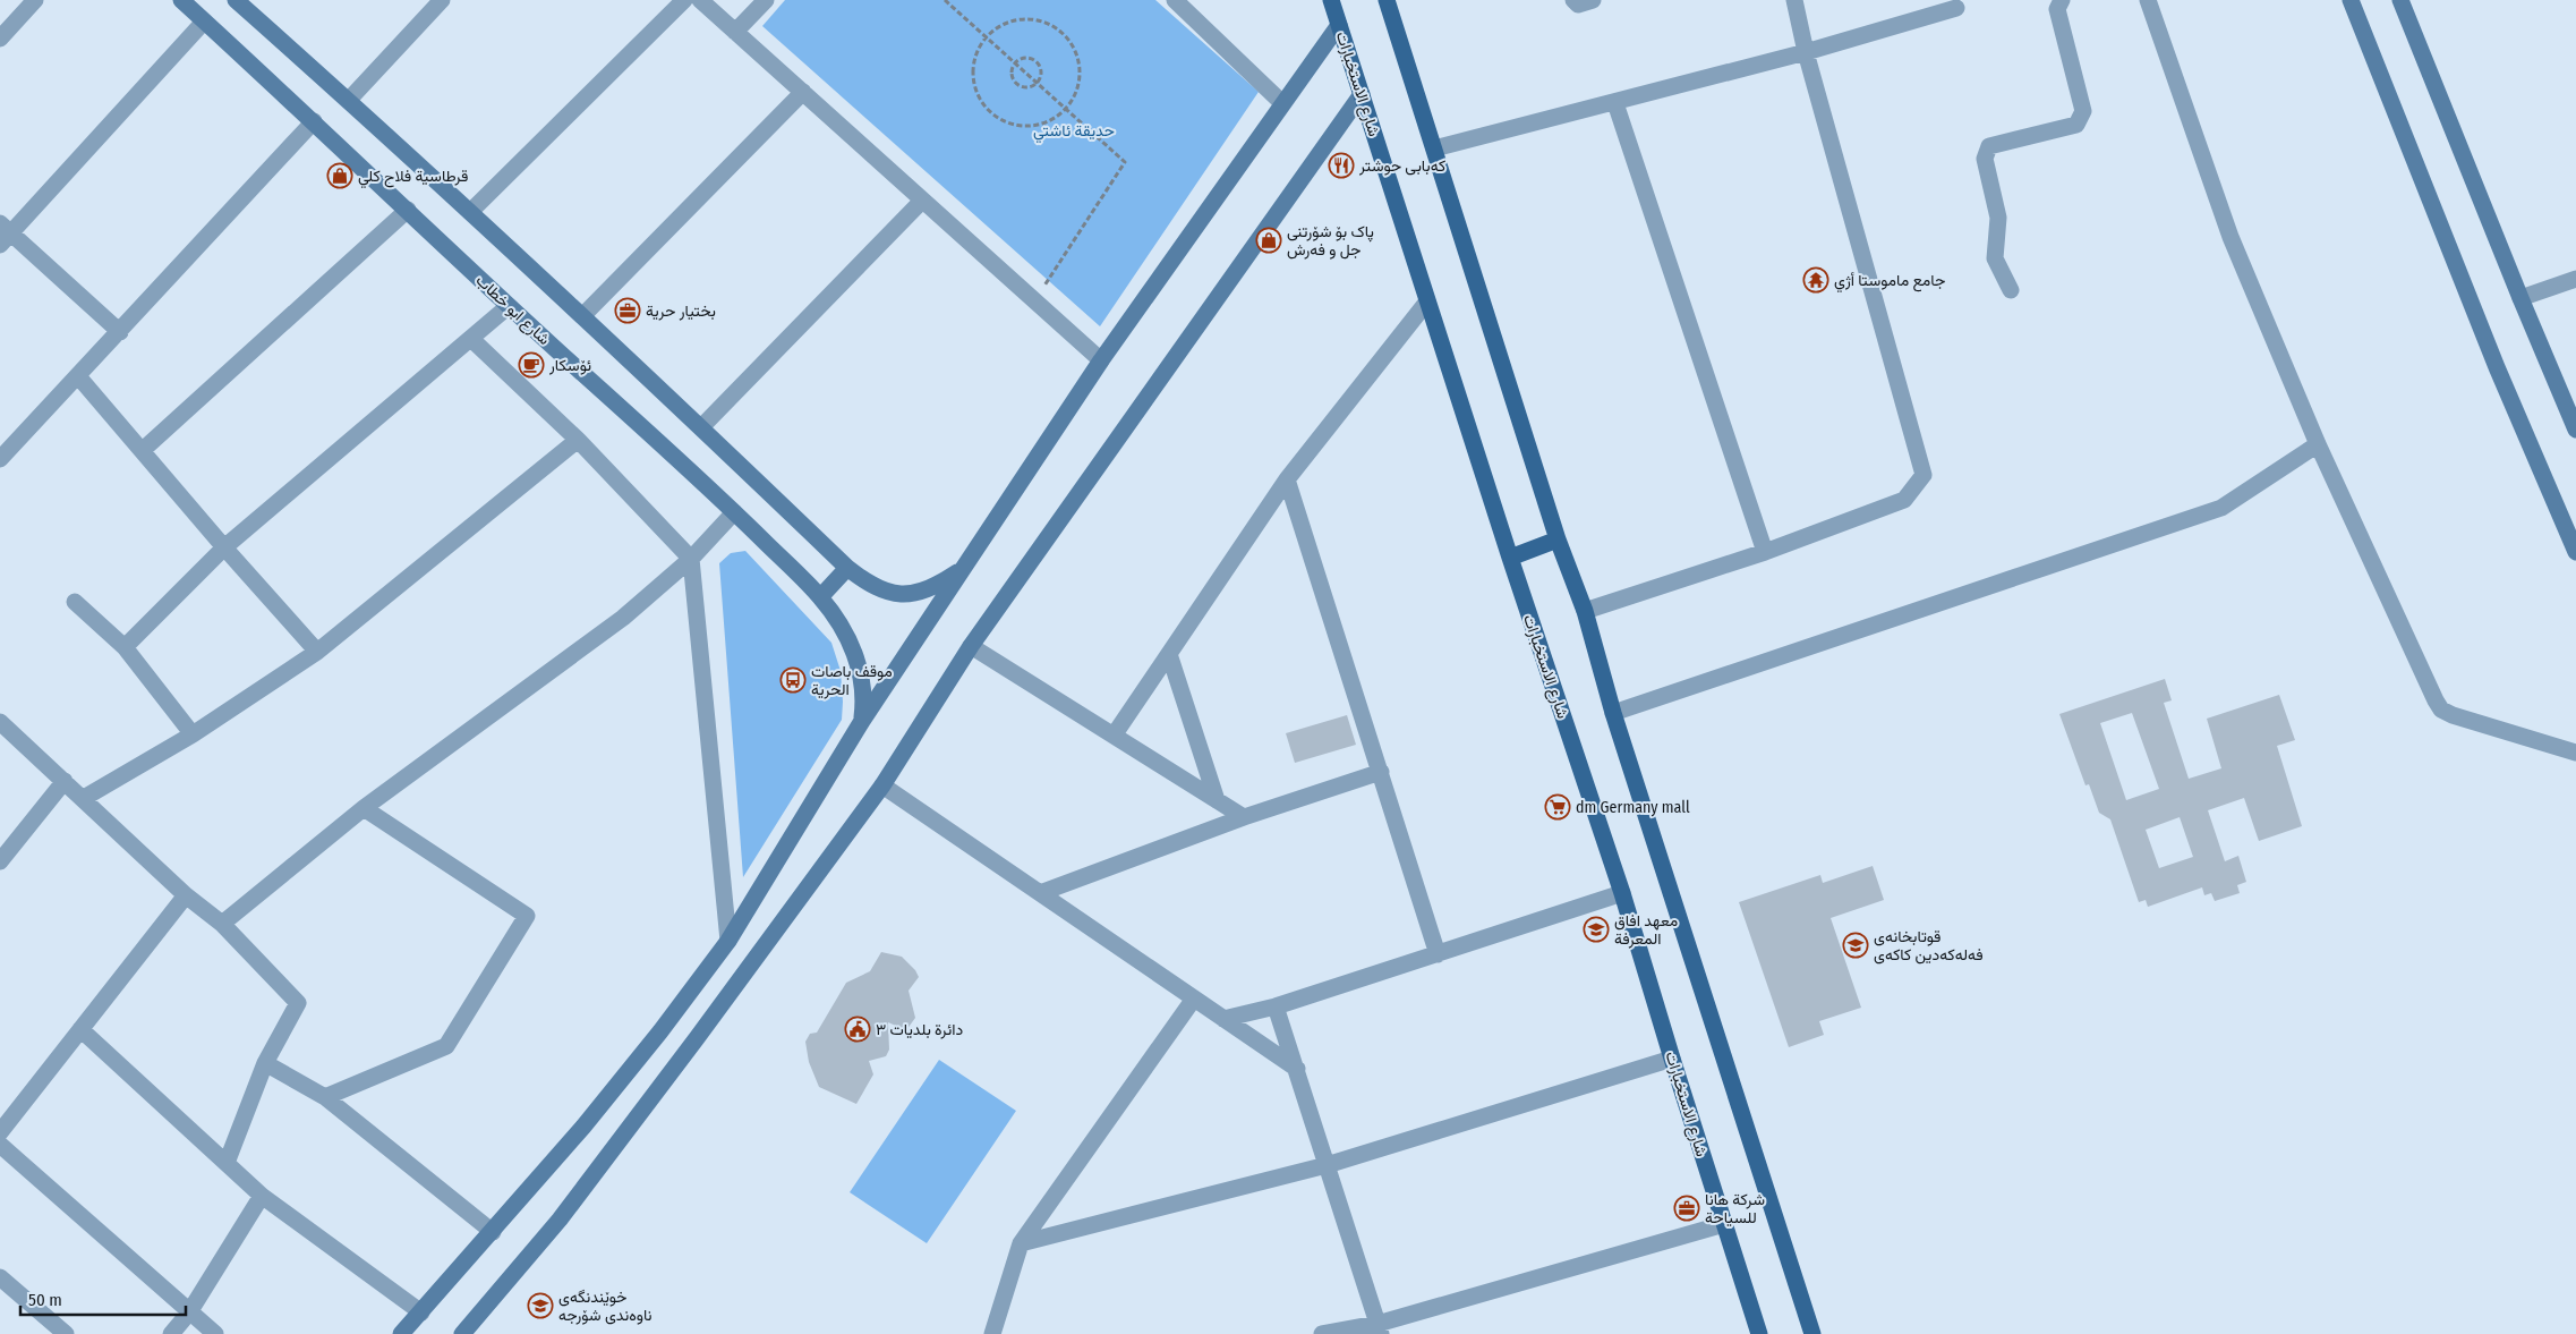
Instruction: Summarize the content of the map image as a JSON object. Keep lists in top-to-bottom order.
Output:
{
  "streets": {
    "main road": ["شارع الاستخبارات", "شارع ابو خطاب"]
  },
  "parks": ["حديقة ئاشتي"],
  "places": {
    "restaurant": ["کەبابی حوشتر"],
    "shop": ["قرطاسية فلاح كلي", "پاک بۆ شۆرتنی جل و فەرش"],
    "temple": ["جامع ماموستا أژي"],
    "office": ["بختيار حرية", "شركة هانا للسياحة"],
    "cafe": ["ئۆسکار"],
    "bus stop": ["موقف باصات الحریة"],
    "supermarket": ["dm Germany mall"],
    "school or university": ["معهد افاق المعرفة", "قوتابخانەی فەلەکەدین کاکەی", "خوێندنگەی ناوەندی شۆرجە"],
    "public building": ["دائرة بلديات ٣"]
  },
  "scale_bar": "50 m"
}
